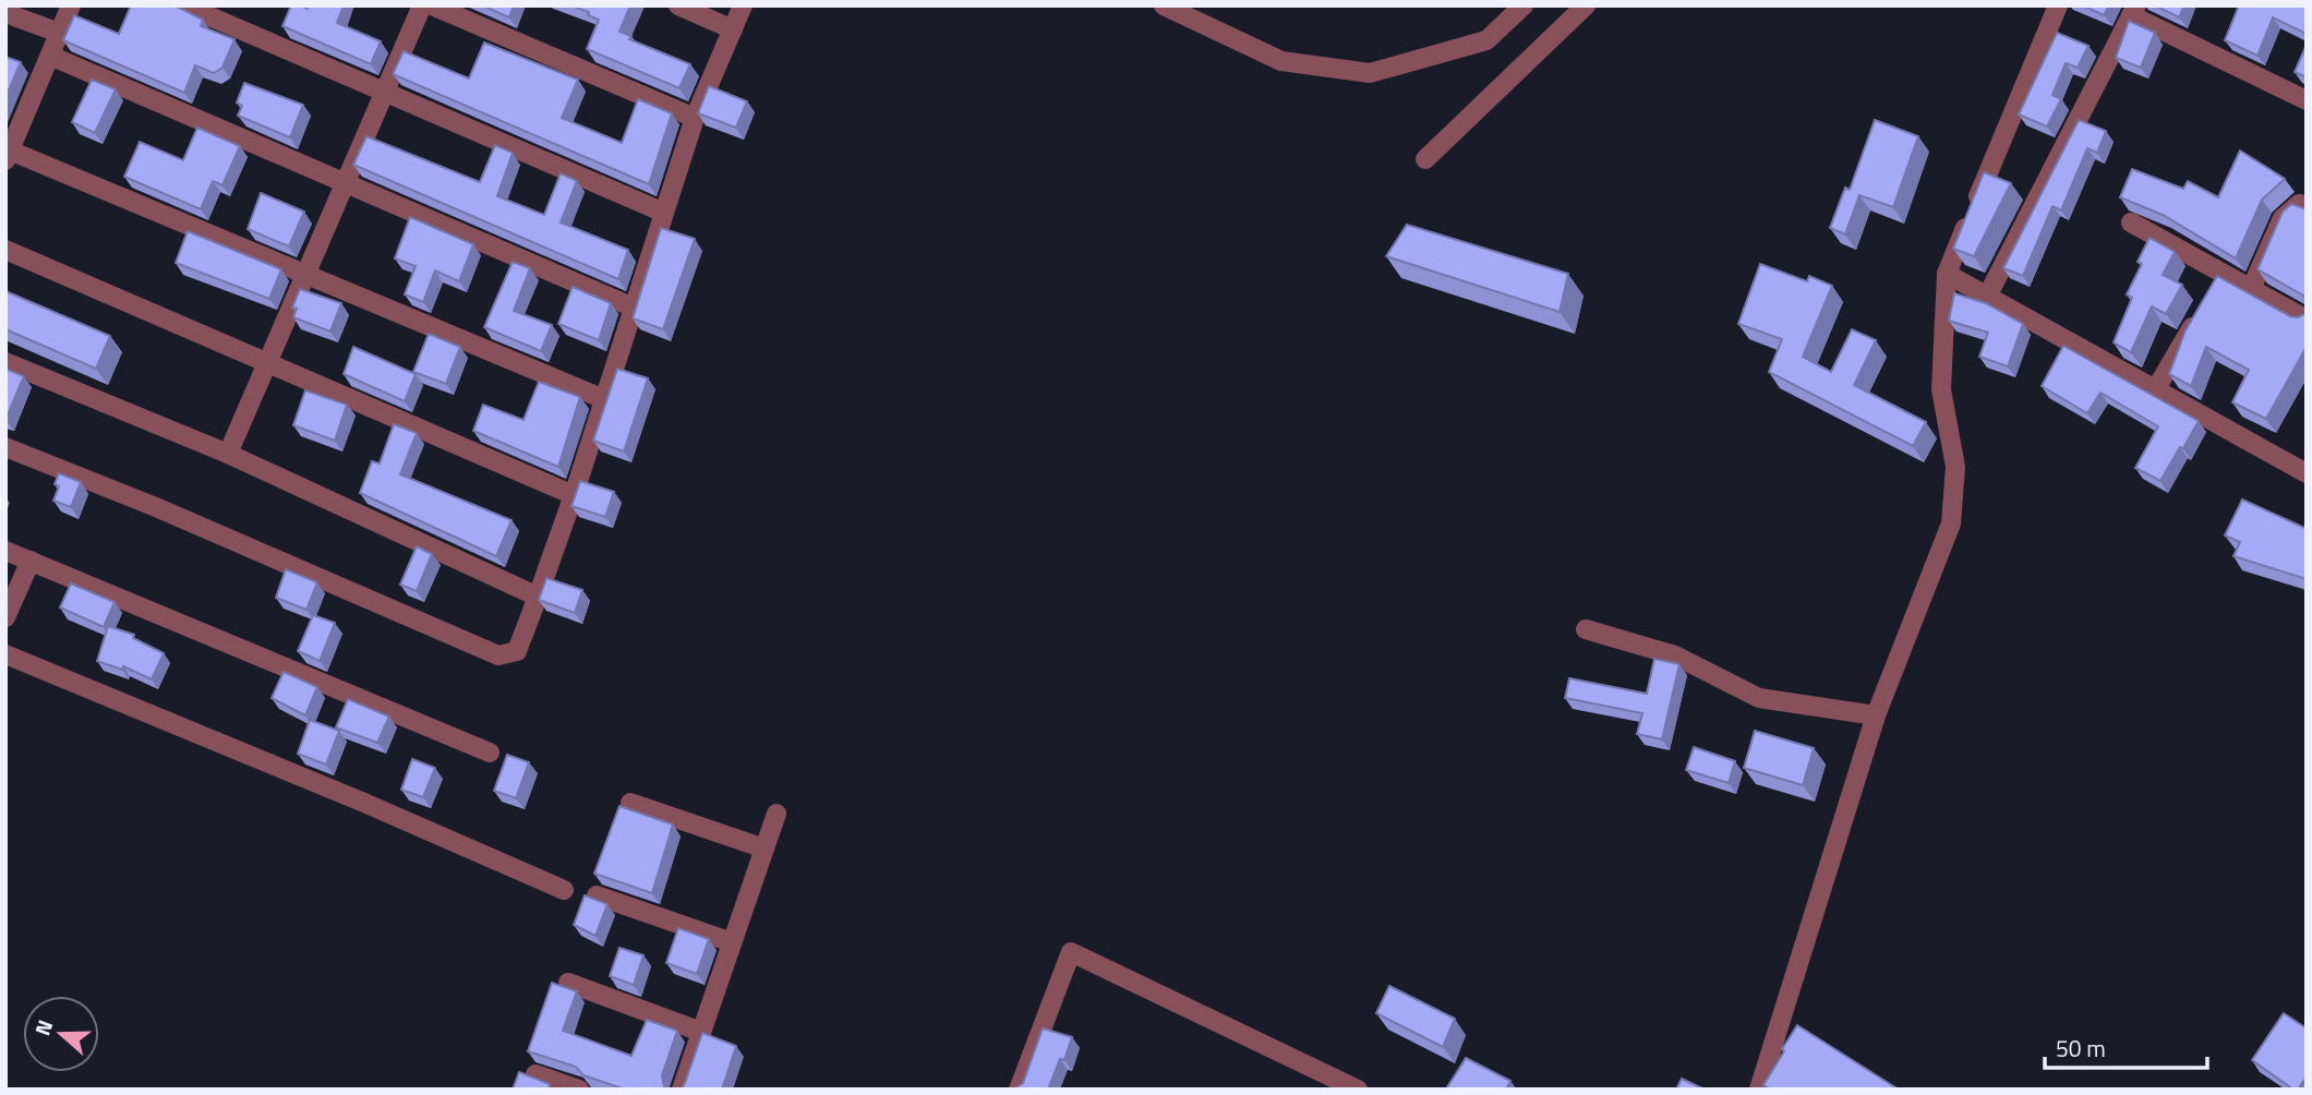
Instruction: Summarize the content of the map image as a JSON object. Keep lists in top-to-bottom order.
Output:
{
  "scale_bar": "50 m",
  "north": "left"
}
